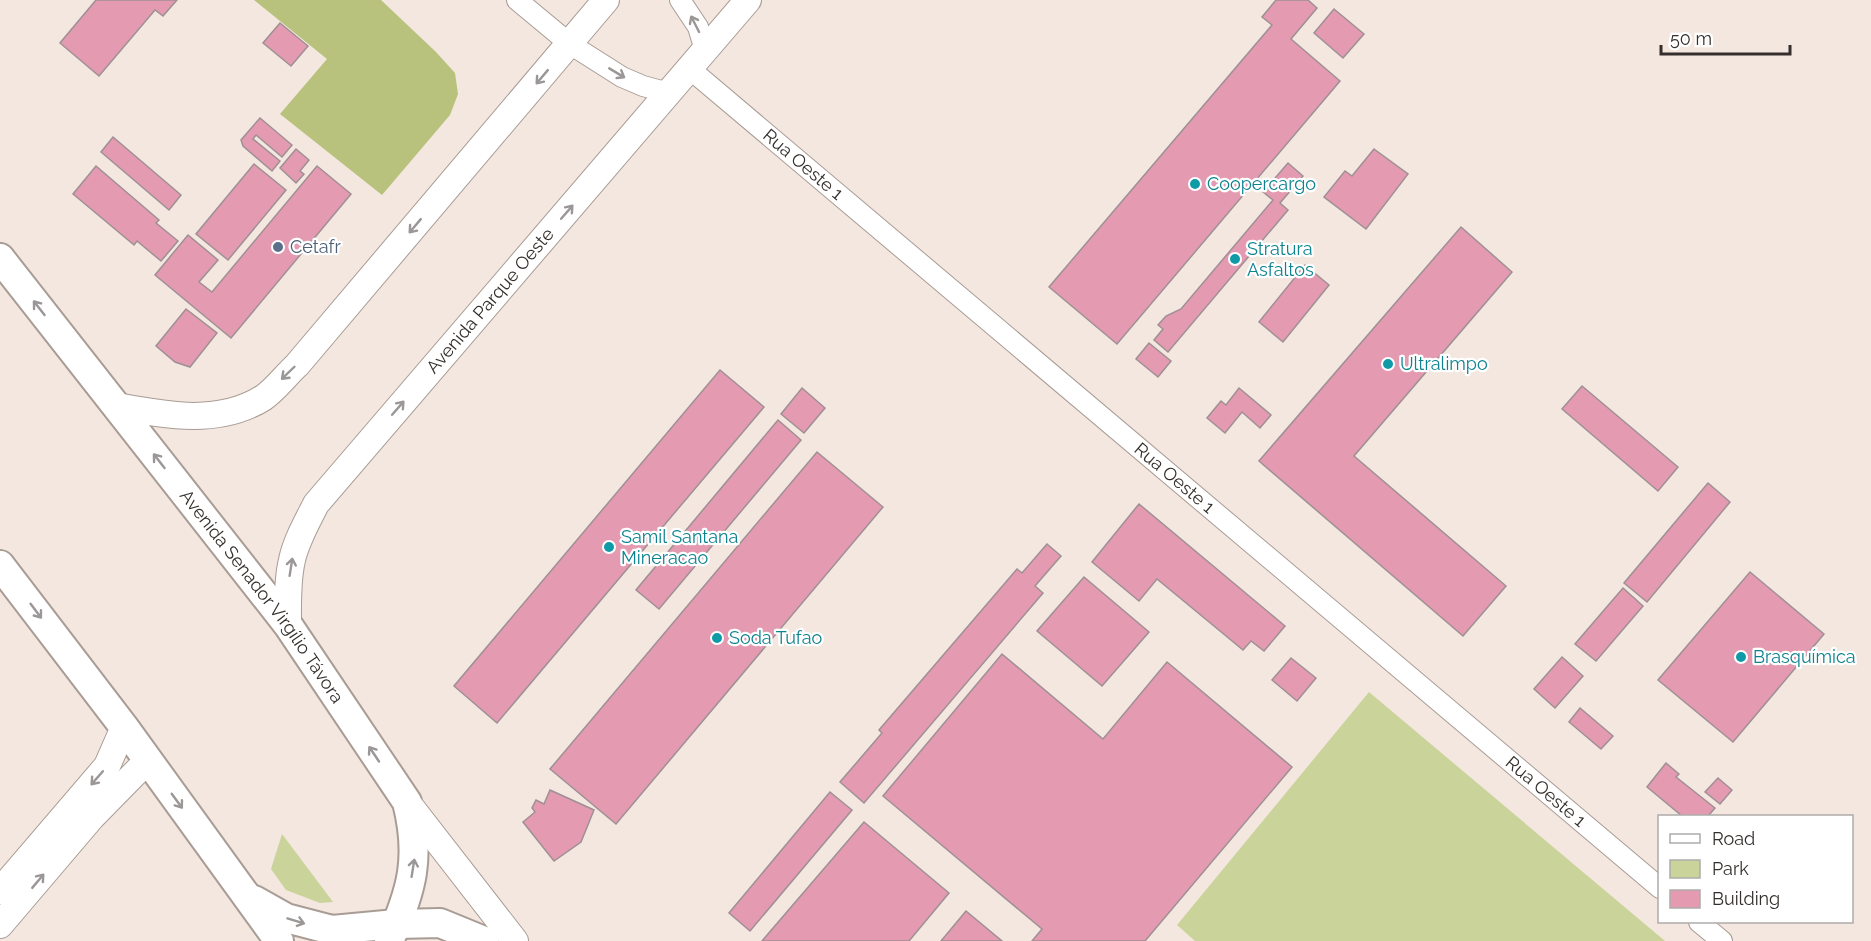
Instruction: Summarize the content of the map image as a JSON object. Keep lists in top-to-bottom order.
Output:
{
  "streets": {
    "main road": ["Avenida Senador Virgílio Távora"],
    "street": ["Rua Oeste 1", "Avenida Parque Oeste"]
  },
  "crossings": [
    ["Rua Oeste 1", "Avenida Parque Oeste"],
    ["Avenida Parque Oeste", "Avenida Senador Virgílio Távora"]
  ],
  "places": [
    "Coopercargo",
    "Cetafr",
    "Stratura Asfaltos",
    "Ultralimpo",
    "Samil Santana Mineracao",
    "Soda Tufao",
    "Brasquímica"
  ],
  "legend": ["Road", "Park", "Building"],
  "scale_bar": "50 m"
}
